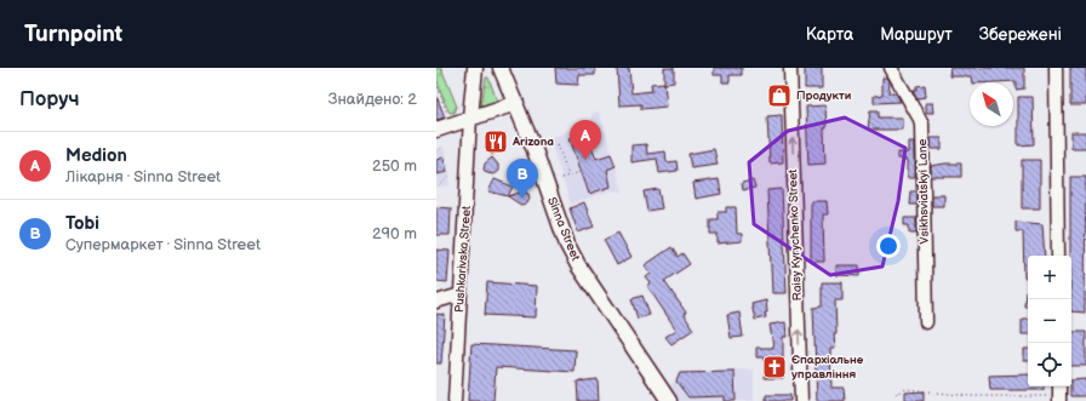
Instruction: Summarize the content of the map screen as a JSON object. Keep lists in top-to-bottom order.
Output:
{
  "streets": {
    "main road": ["Sinna Street"],
    "street": ["Vsikhsviatskyi Lane", "Raisy Kyrychenko Street", "Pushkarivska Street"]
  },
  "one_way": ["Raisy Kyrychenko Street"],
  "places": {
    "shop": ["Продукти"],
    "restaurant": ["Arizona"],
    "church": ["Єпархіальне управління"]
  },
  "north": "top left",
  "page": {
    "header": "Turnpoint",
    "nav": ["Карта", "Маршрут", "Збережені"],
    "heading": ["Поруч", "Знайдено: 2"],
    "pins": ["A", "B"],
    "list": [
      {
        "mark": "A",
        "name": "Medion",
        "note": "Лікарня · Sinna Street",
        "value": "250 m"
      },
      {
        "mark": "B",
        "name": "Tobi",
        "note": "Супермаркет · Sinna Street",
        "value": "290 m"
      }
    ],
    "map_buttons": ["+", "−"]
  }
}
